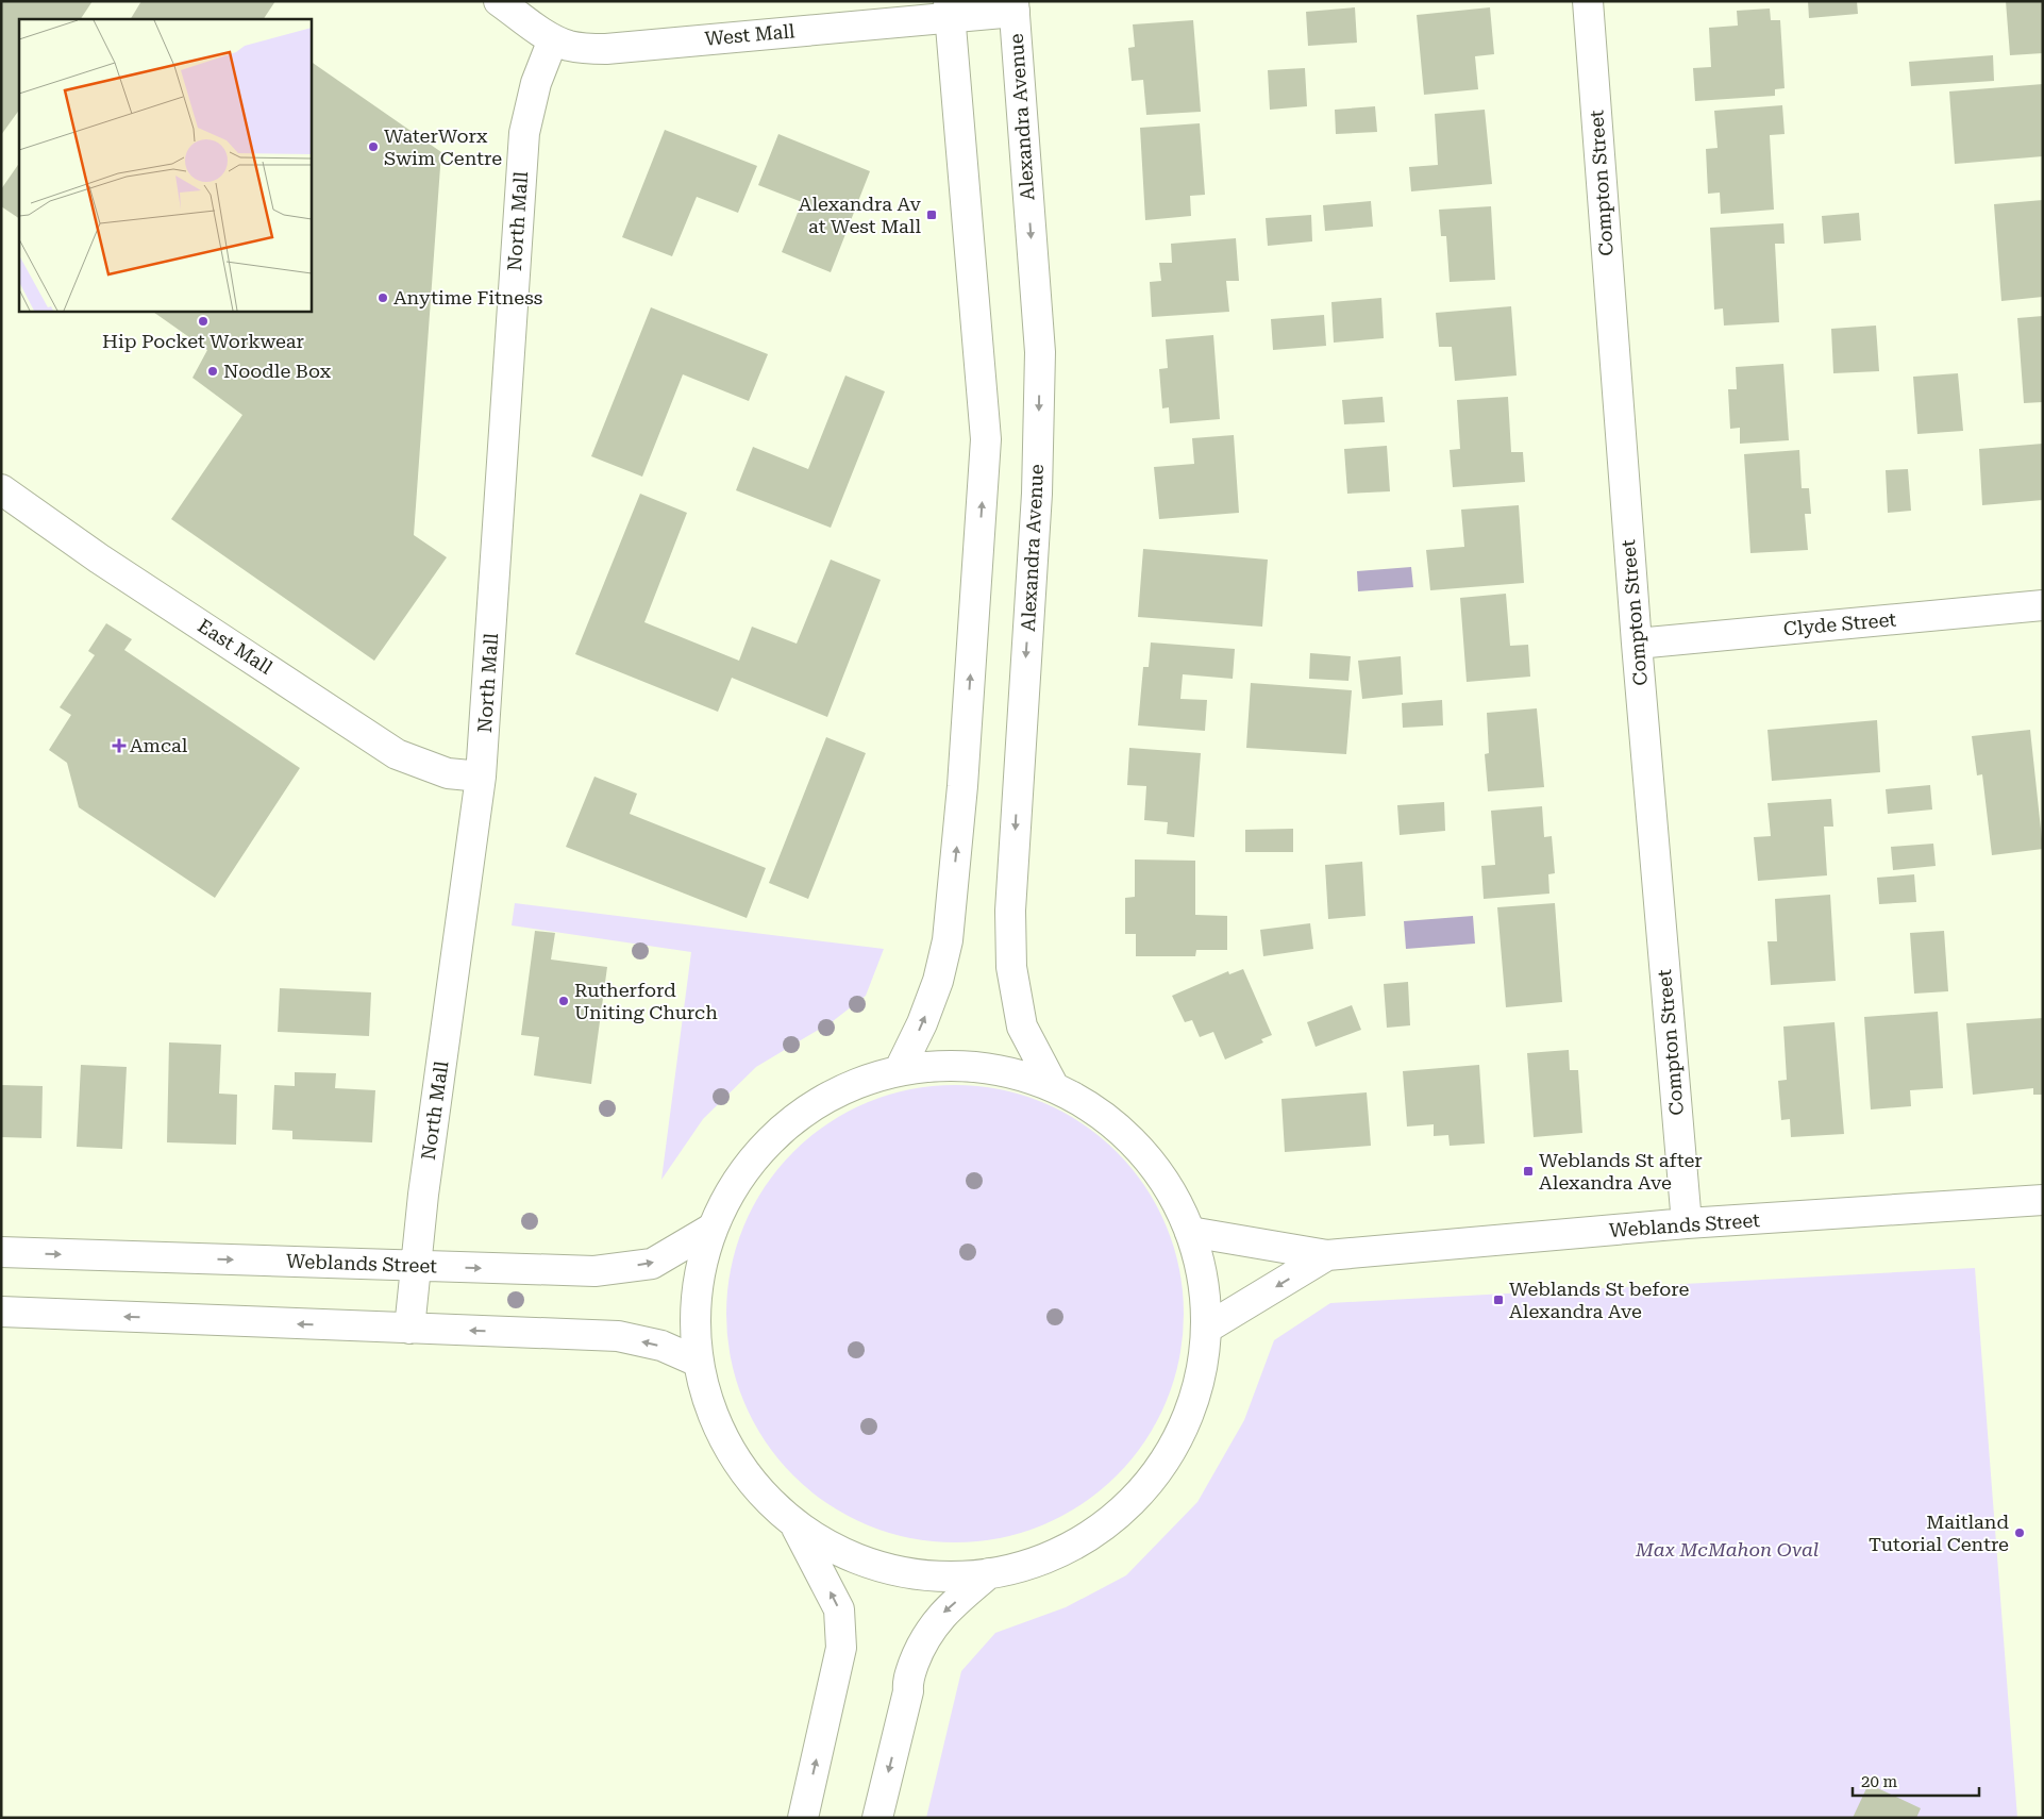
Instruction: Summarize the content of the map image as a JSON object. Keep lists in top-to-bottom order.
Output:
{
  "streets": {
    "street": [
      "West Mall",
      "Alexandra Avenue",
      "Compton Street",
      "North Mall",
      "Clyde Street",
      "East Mall",
      "Weblands Street"
    ]
  },
  "crossings": [
    ["West Mall", "Alexandra Avenue"],
    ["West Mall", "North Mall"],
    ["Compton Street", "Clyde Street"],
    ["Compton Street", "Weblands Street"],
    ["North Mall", "East Mall"],
    ["North Mall", "Weblands Street"]
  ],
  "parks": ["Max McMahon Oval"],
  "places": {
    "other": [
      "WaterWorx Swim Centre",
      "Anytime Fitness",
      "Hip Pocket Workwear",
      "Noodle Box",
      "Rutherford Uniting Church",
      "Maitland Tutorial Centre"
    ],
    "transit": ["Alexandra Av at West Mall", "Weblands St after Alexandra Ave", "Weblands St before Alexandra Ave"],
    "health": ["Amcal"]
  },
  "scale_bar": "20 m"
}
